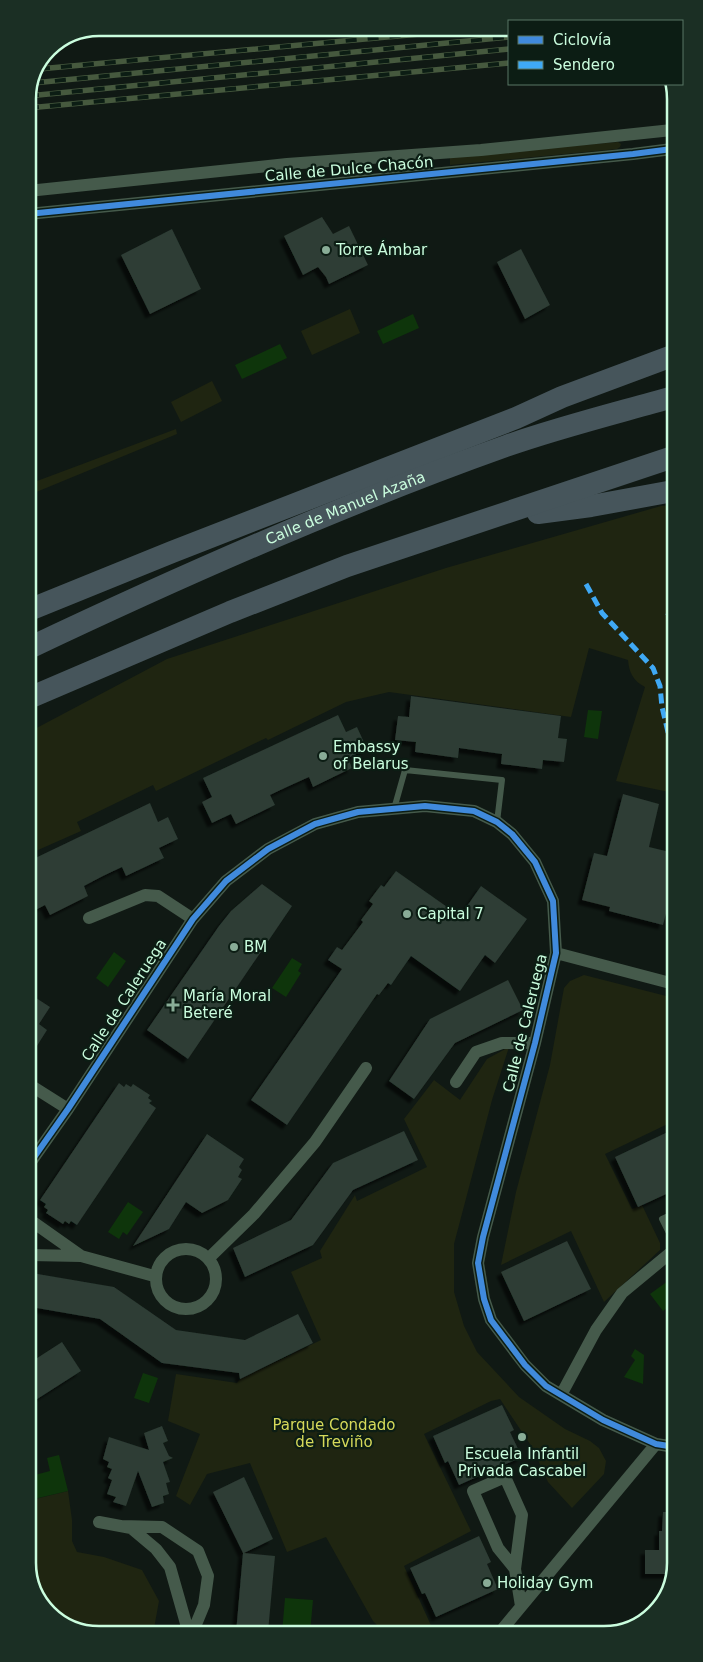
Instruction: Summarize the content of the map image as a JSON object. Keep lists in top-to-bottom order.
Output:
{
  "streets": {
    "highway": ["Calle de Manuel Azaña"],
    "street": ["Calle de Dulce Chacón", "Calle de Caleruega"]
  },
  "parks": ["Parque Condado de Treviño"],
  "places": {
    "other": [
      "Torre Ámbar",
      "Embassy of Belarus",
      "Capital 7",
      "BM",
      "Escuela Infantil Privada Cascabel",
      "Holiday Gym"
    ],
    "health": ["María Moral Beteré"]
  },
  "legend": ["Ciclovía", "Sendero"]
}
